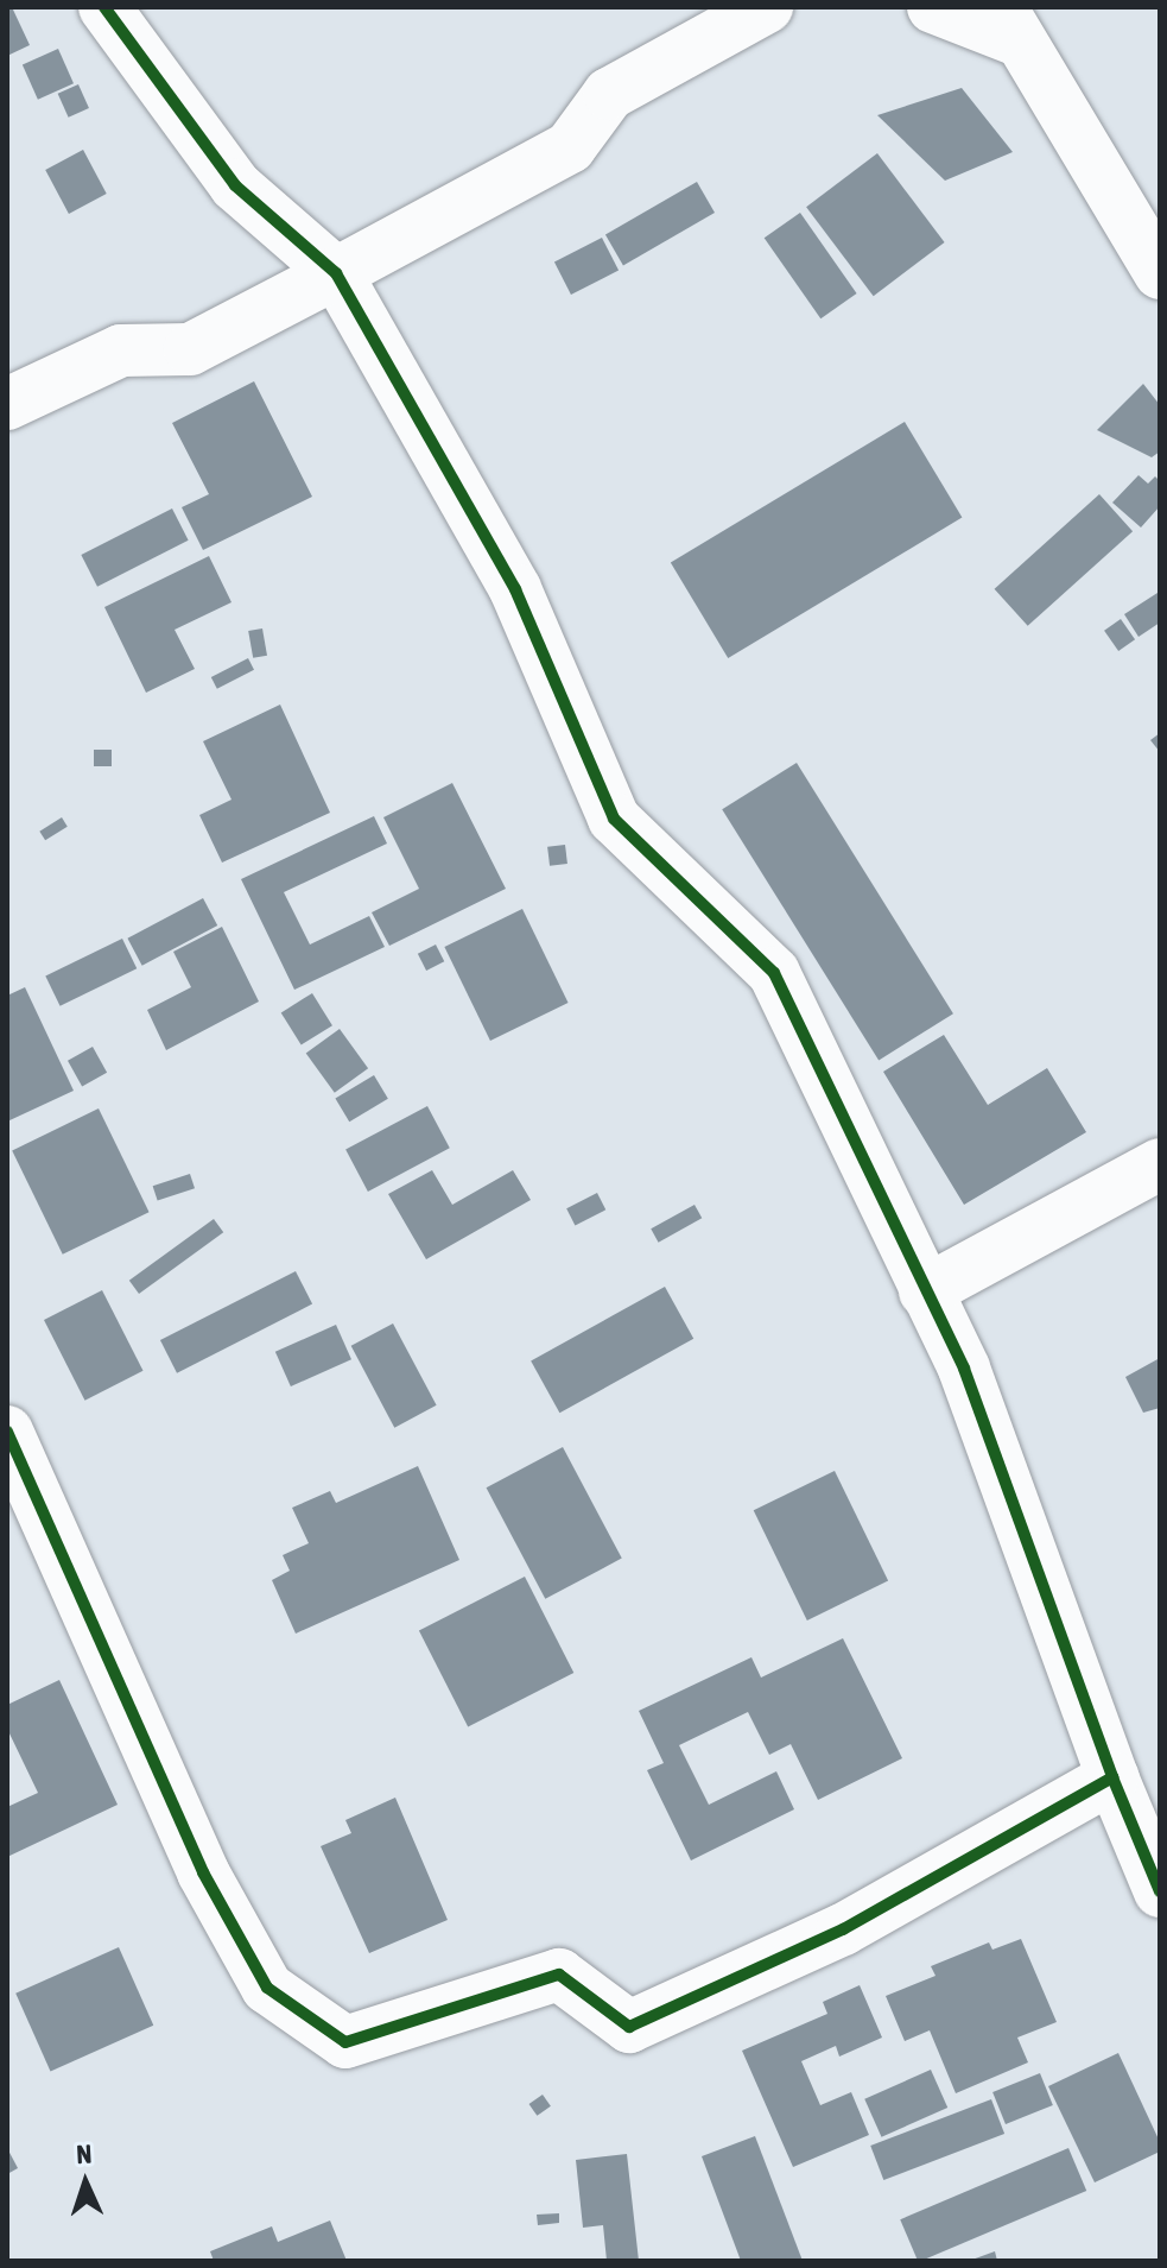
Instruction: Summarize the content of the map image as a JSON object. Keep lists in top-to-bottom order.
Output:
{
  "north": "top"
}
